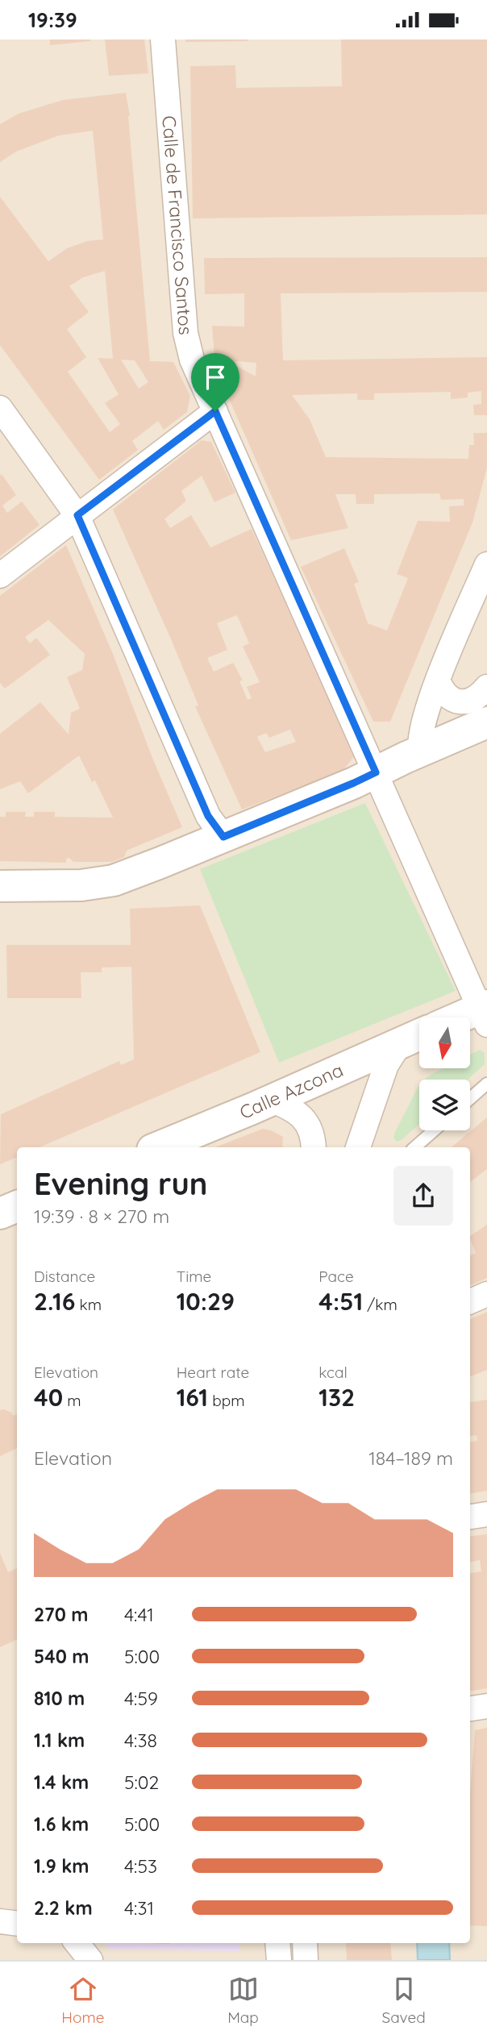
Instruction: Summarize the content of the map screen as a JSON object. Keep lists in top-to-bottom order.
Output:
{
  "streets": {
    "street": ["Calle de Francisco Santos", "Calle Azcona"]
  },
  "north": "bottom",
  "page": {
    "status": "19:39",
    "heading": ["Evening run", "19:39 · 8 × 270 m"],
    "stats": [
      ["Distance", "2.16 km"],
      ["Time", "10:29"],
      ["Pace", "4:51 /km"],
      ["Elevation", "40 m"],
      ["Heart rate", "161 bpm"],
      ["kcal", "132"]
    ],
    "chart": ["Elevation", "184–189 m"],
    "list": [
      {
        "name": "270 m",
        "note": "4:41"
      },
      {
        "name": "540 m",
        "note": "5:00"
      },
      {
        "name": "810 m",
        "note": "4:59"
      },
      {
        "name": "1.1 km",
        "note": "4:38"
      },
      {
        "name": "1.4 km",
        "note": "5:02"
      },
      {
        "name": "1.6 km",
        "note": "5:00"
      },
      {
        "name": "1.9 km",
        "note": "4:53"
      },
      {
        "name": "2.2 km",
        "note": "4:31"
      }
    ],
    "tabs": ["Home", "Map", "Saved"]
  }
}
